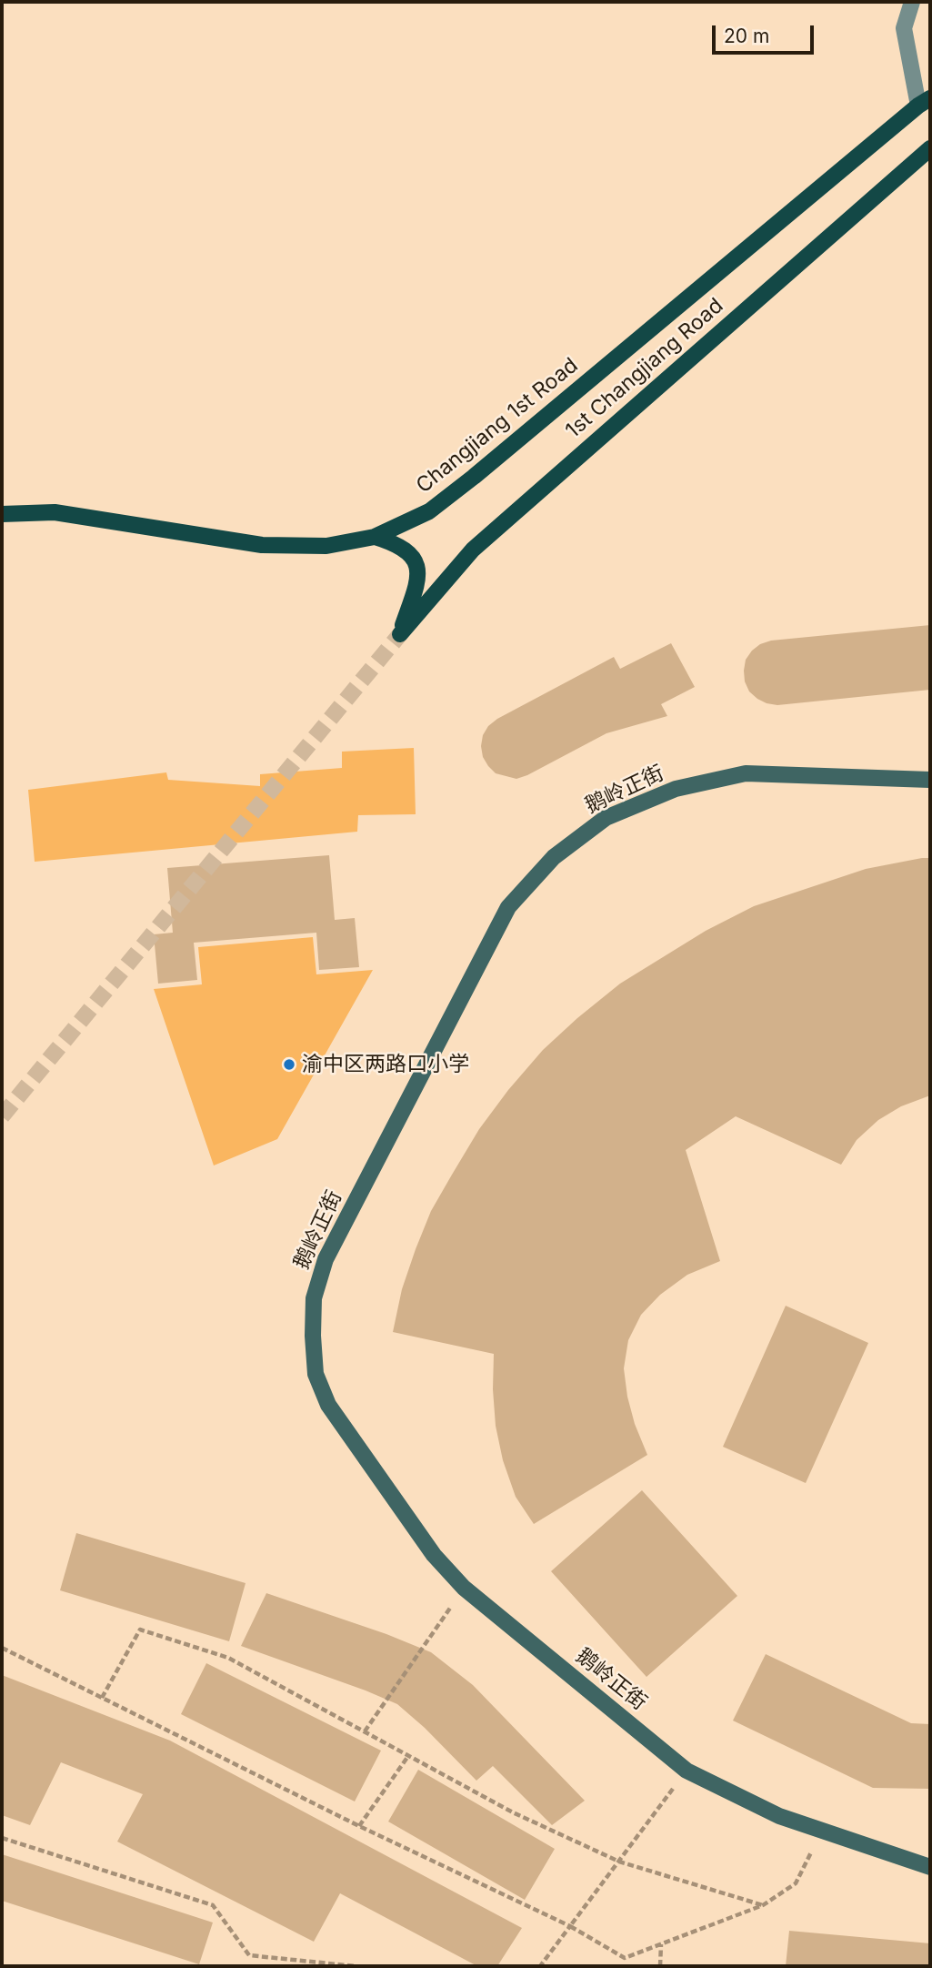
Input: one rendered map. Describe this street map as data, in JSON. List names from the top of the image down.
{
  "streets": {
    "main road": ["1st Changjiang Road", "Changjiang 1st Road"],
    "street": ["鹅岭正街"]
  },
  "crossings": [
    ["1st Changjiang Road", "Changjiang 1st Road"]
  ],
  "places": ["渝中区两路口小学"],
  "scale_bar": "20 m"
}
